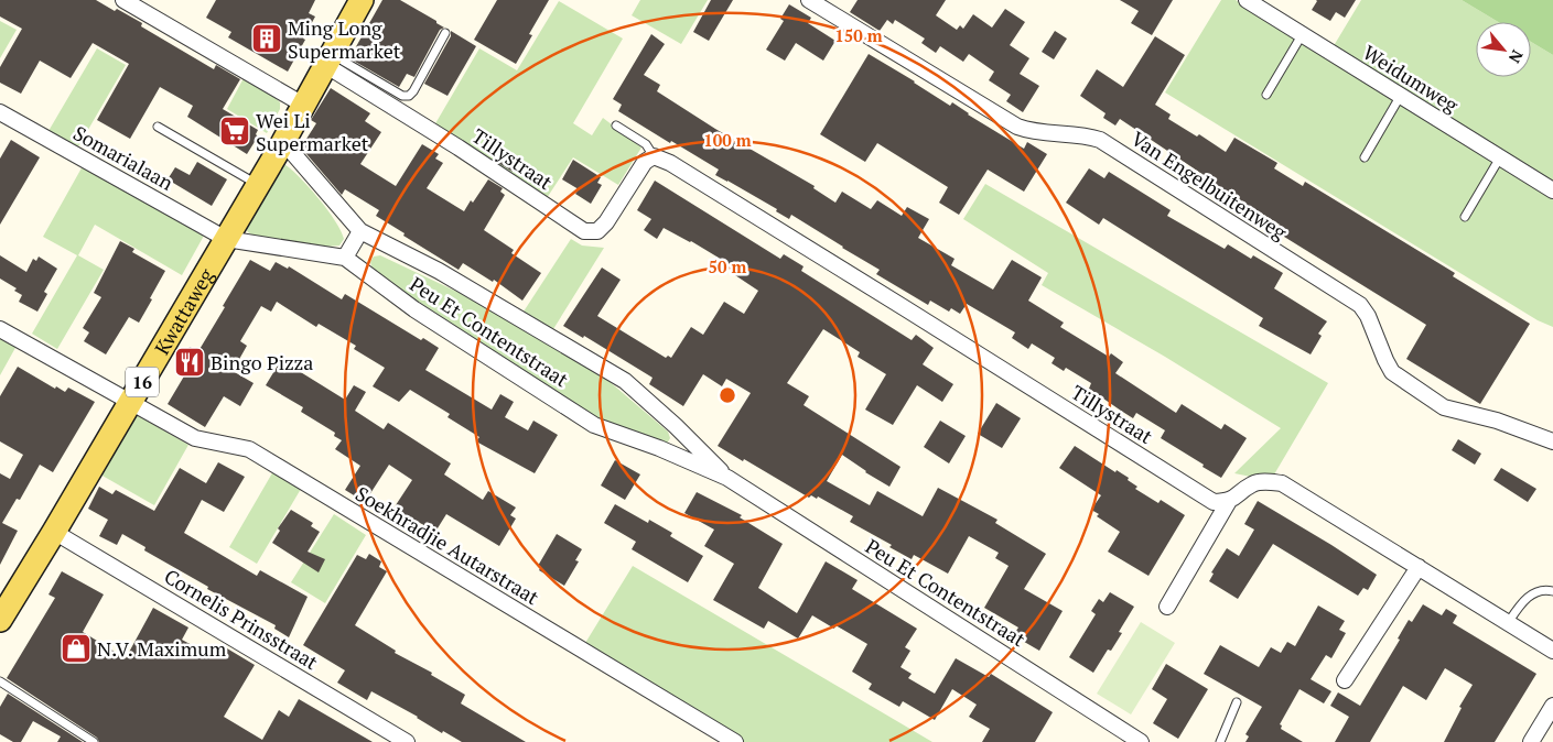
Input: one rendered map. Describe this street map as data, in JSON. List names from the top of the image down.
{
  "streets": {
    "main road": ["Kwattaweg", "16"],
    "street": [
      "Weidumweg",
      "Somarialaan",
      "Tillystraat",
      "Van Engelbuitenweg",
      "Peu Et Contentstraat",
      "Soekhradjie Autarstraat",
      "Cornelis Prinsstraat"
    ]
  },
  "crossings": [
    ["Somarialaan", "Kwattaweg"],
    ["Somarialaan", "Peu Et Contentstraat"],
    ["Tillystraat", "Kwattaweg"],
    ["Kwattaweg", "Peu Et Contentstraat"],
    ["Kwattaweg", "Soekhradjie Autarstraat"],
    ["Kwattaweg", "Cornelis Prinsstraat"]
  ],
  "places": {
    "building": ["Ming Long Supermarket"],
    "supermarket": ["Wei Li Supermarket"],
    "restaurant": ["Bingo Pizza"],
    "shop": ["N.V. Maximum"]
  },
  "north": "bottom right",
  "rings": ["150 m", "100 m", "50 m"]
}
